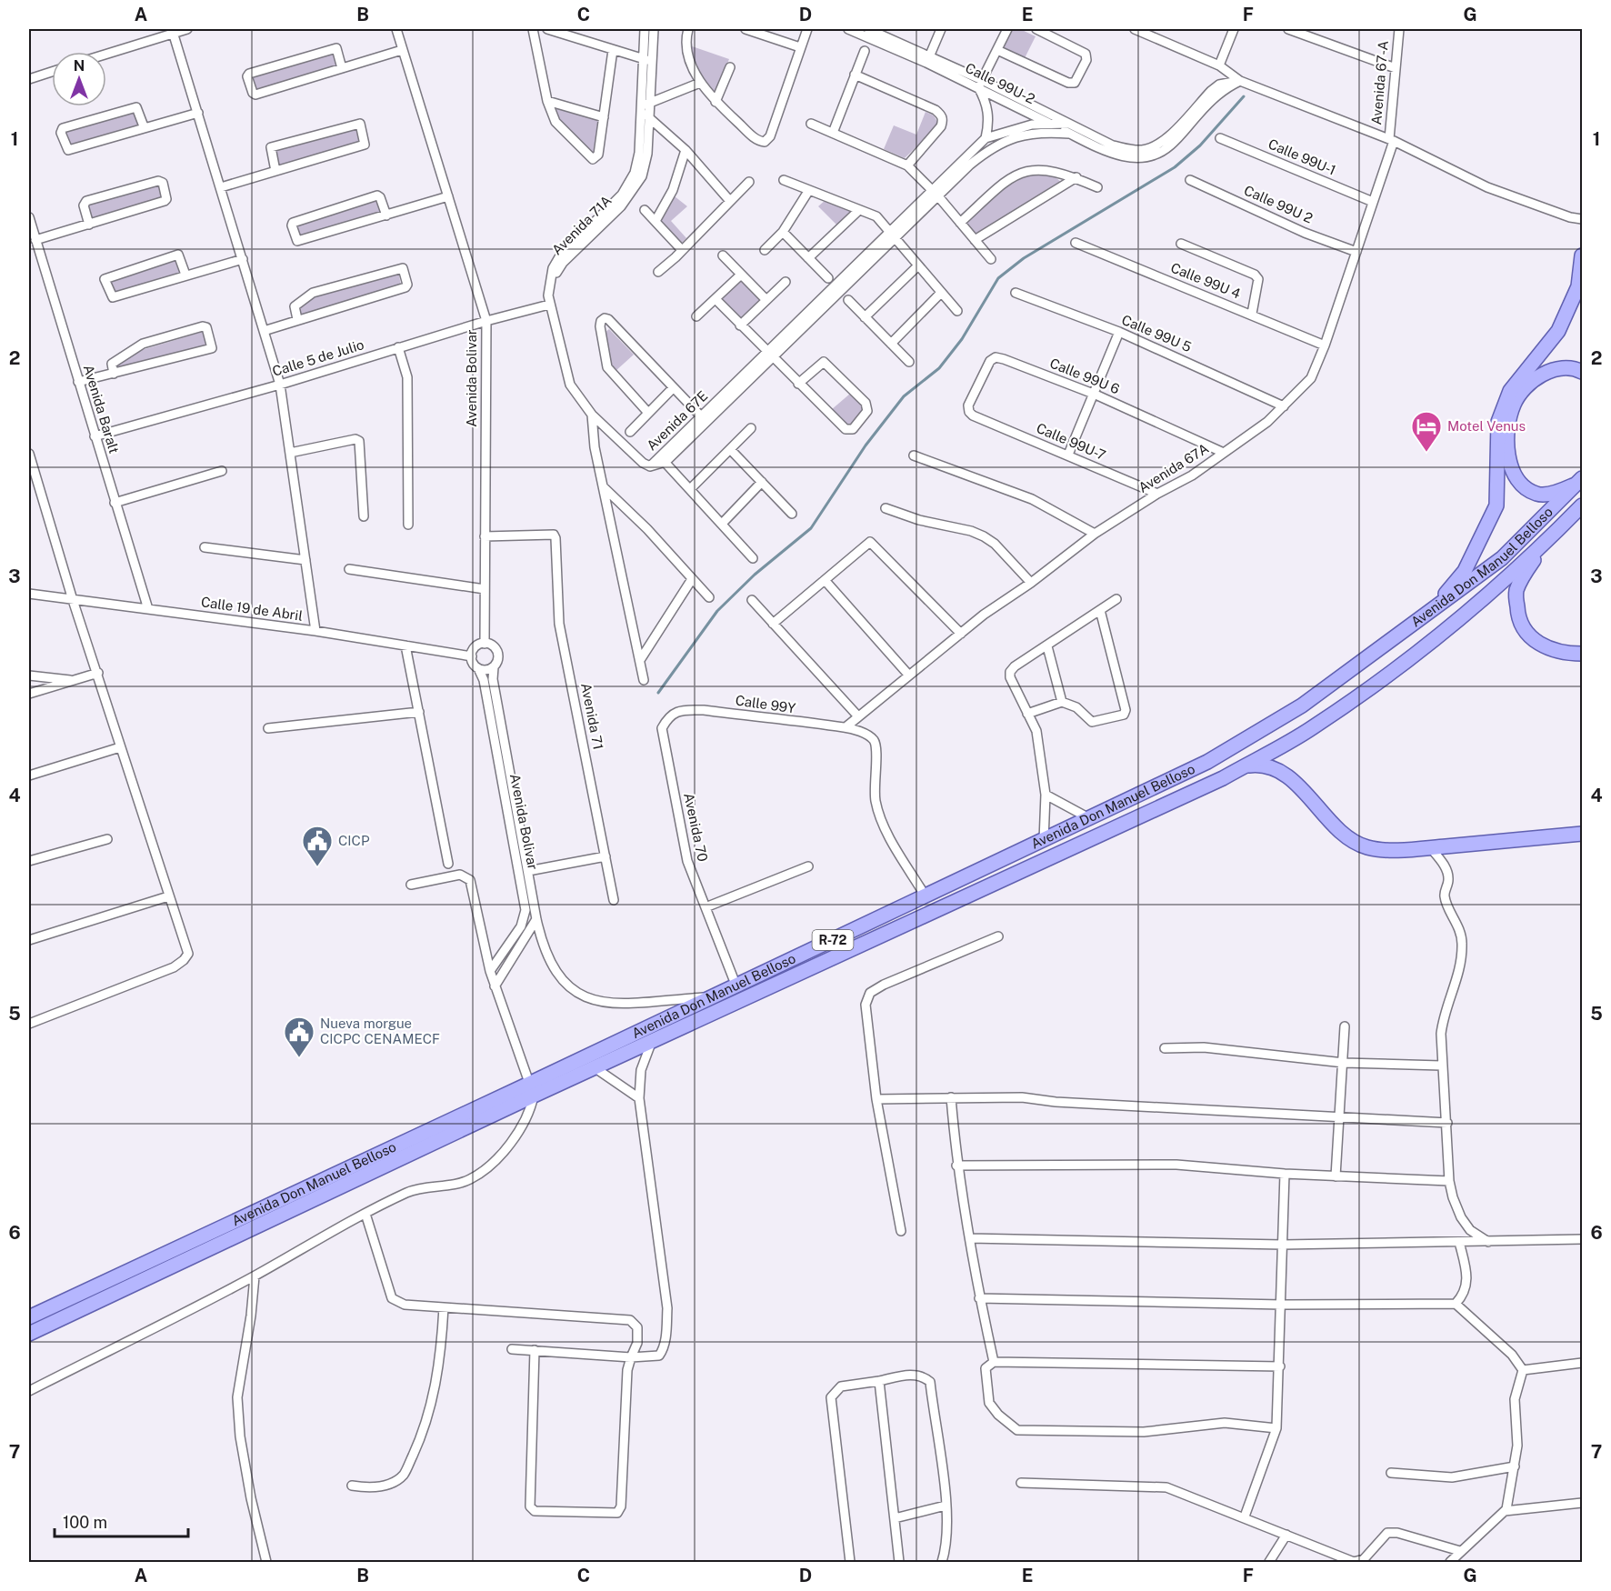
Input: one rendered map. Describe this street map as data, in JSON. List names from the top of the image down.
{
  "streets": {
    "main road": ["Avenida Don Manuel Belloso", "R-72"],
    "street": [
      "Avenida 67-A",
      "Calle 99U-2",
      "Calle 99U-1",
      "Calle 99U 2",
      "Avenida 71A",
      "Calle 99U 4",
      "Calle 99U 5",
      "Calle 5 de Julio",
      "Calle 99U 6",
      "Avenida Bolivar",
      "Avenida Baralt",
      "Avenida 67E",
      "Calle 99U-7",
      "Avenida 67A",
      "Calle 19 de Abril",
      "Calle 99Y",
      "Avenida 71",
      "Avenida 70"
    ]
  },
  "crossings": [
    ["Avenida 67-A", "Avenida 67A"],
    ["Calle 99U-2", "Avenida 67E"],
    ["Calle 99U-1", "Avenida 67A"],
    ["Calle 99U 2", "Avenida 67A"],
    ["Avenida 71A", "Calle 5 de Julio"],
    ["Calle 99U 4", "Avenida 67A"],
    ["Calle 99U 5", "Avenida 67A"],
    ["Calle 5 de Julio", "Avenida Bolivar"],
    ["Calle 5 de Julio", "Avenida Baralt"],
    ["Calle 99U 6", "Calle 99U-7"],
    ["Calle 99U 6", "Avenida 67A"],
    ["Avenida Bolivar", "Calle 19 de Abril"],
    ["Avenida Bolivar", "Avenida 71"],
    ["Avenida Baralt", "Calle 19 de Abril"],
    ["Calle 99U-7", "Avenida 67A"],
    ["Avenida 67A", "Calle 99Y"],
    ["Avenida Don Manuel Belloso", "Calle 99Y"],
    ["Avenida Don Manuel Belloso", "Avenida 70"],
    ["Calle 99Y", "Avenida 70"]
  ],
  "places": {
    "hotel": ["Motel Venus"],
    "public building": ["CICP", "Nueva morgue CICPC CENAMECF"]
  },
  "scale_bar": "100 m",
  "north": "top",
  "grid": {
    "columns": [
      "A",
      "B",
      "C",
      "D",
      "E",
      "F",
      "G"
    ],
    "rows": [
      "1",
      "2",
      "3",
      "4",
      "5",
      "6",
      "7"
    ]
  }
}
